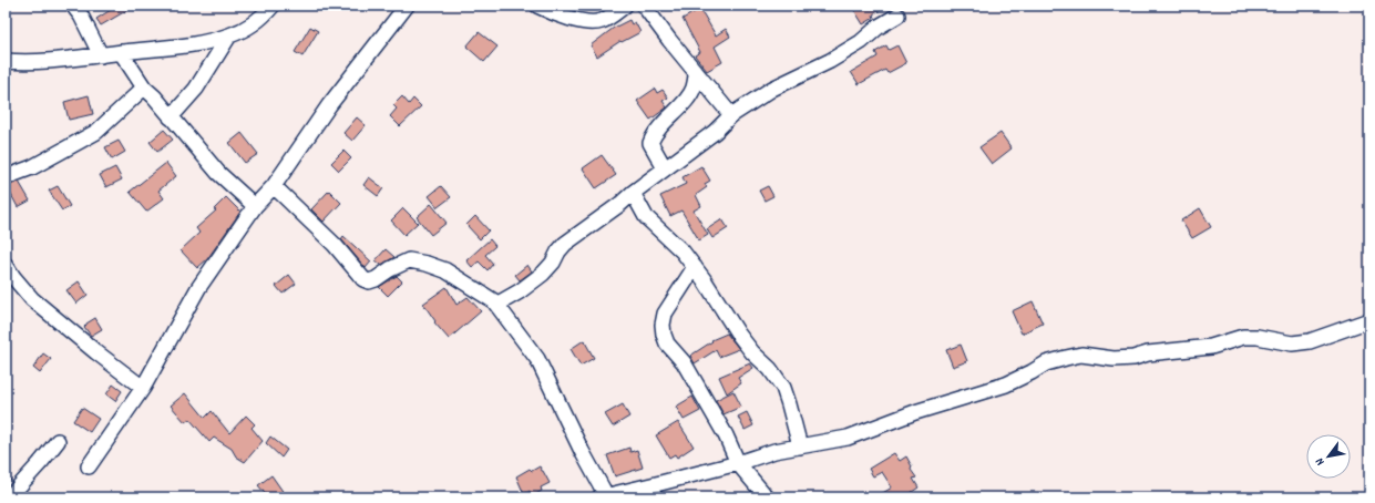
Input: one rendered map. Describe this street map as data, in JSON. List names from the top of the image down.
{
  "north": "bottom left"
}
